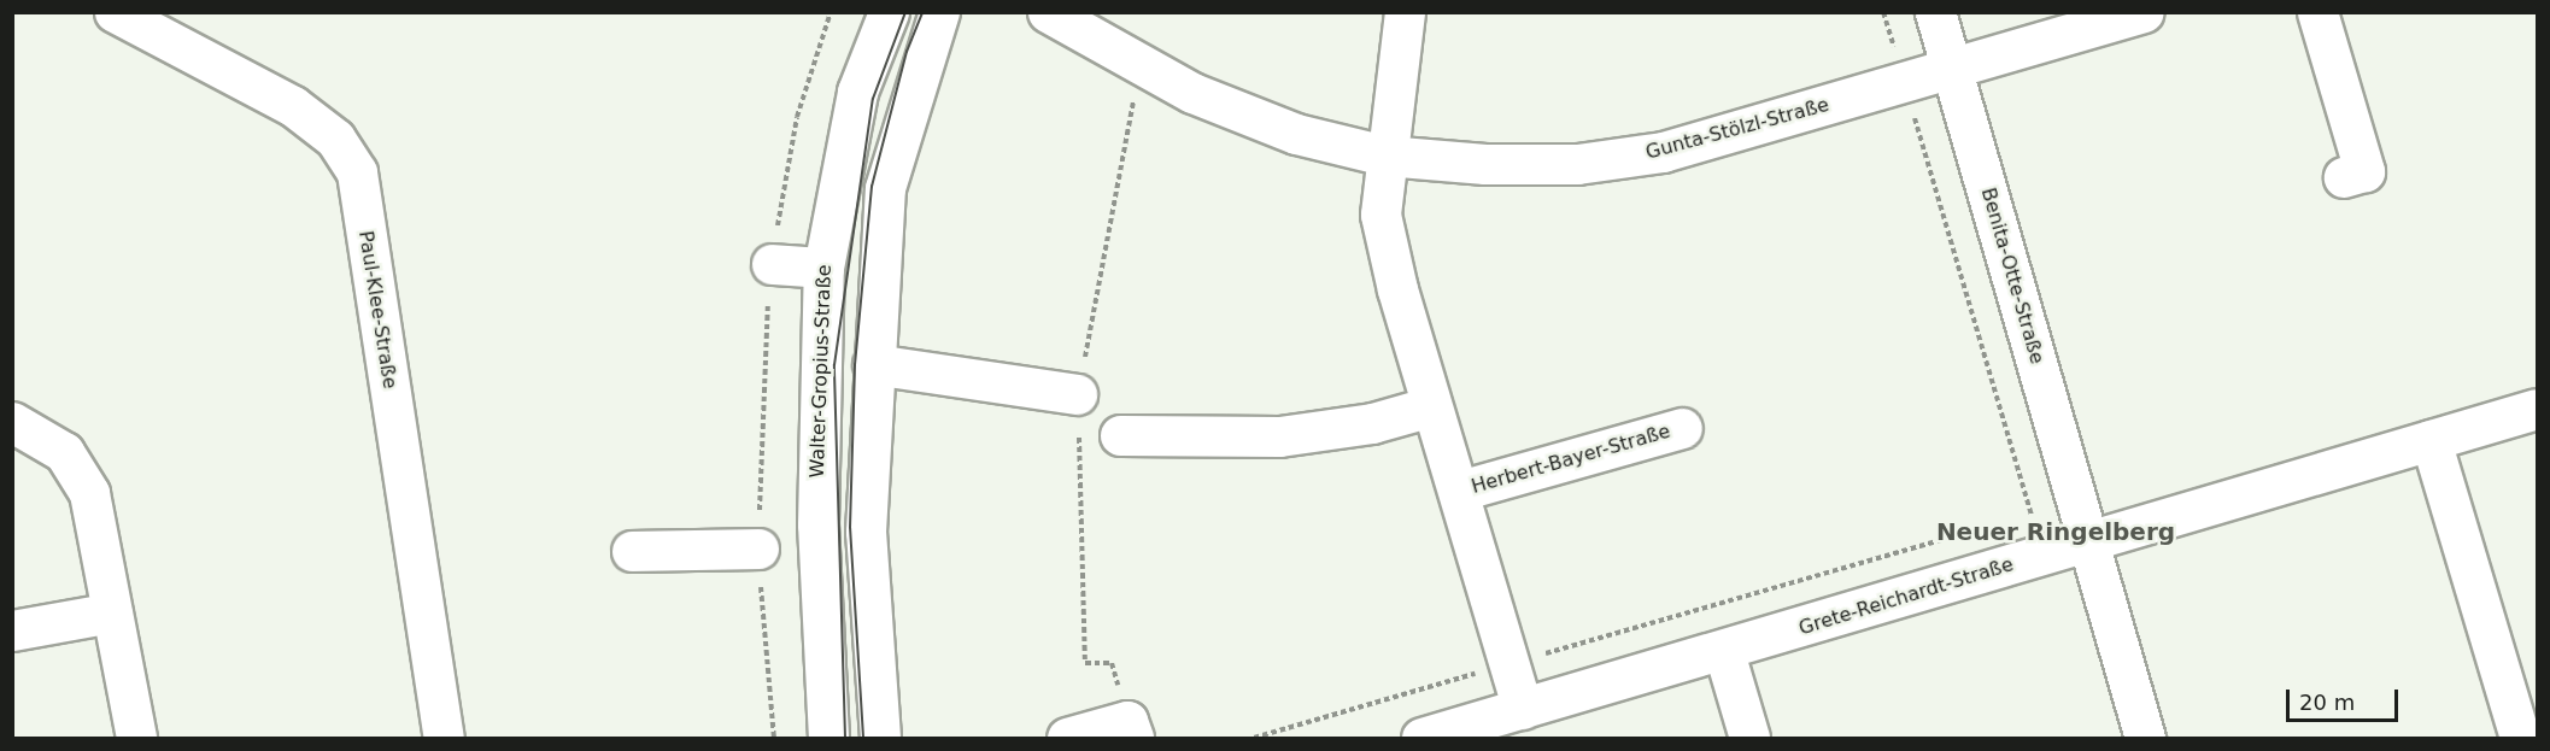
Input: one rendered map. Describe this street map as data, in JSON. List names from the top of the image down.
{
  "streets": {
    "street": [
      "Gunta-Stölzl-Straße",
      "Benita-Otte-Straße",
      "Paul-Klee-Straße",
      "Walter-Gropius-Straße",
      "Herbert-Bayer-Straße",
      "Grete-Reichardt-Straße"
    ]
  },
  "crossings": [
    ["Gunta-Stölzl-Straße", "Benita-Otte-Straße"],
    ["Gunta-Stölzl-Straße", "Herbert-Bayer-Straße"],
    ["Benita-Otte-Straße", "Grete-Reichardt-Straße"],
    ["Herbert-Bayer-Straße", "Grete-Reichardt-Straße"]
  ],
  "districts": ["Neuer Ringelberg"],
  "scale_bar": "20 m"
}
